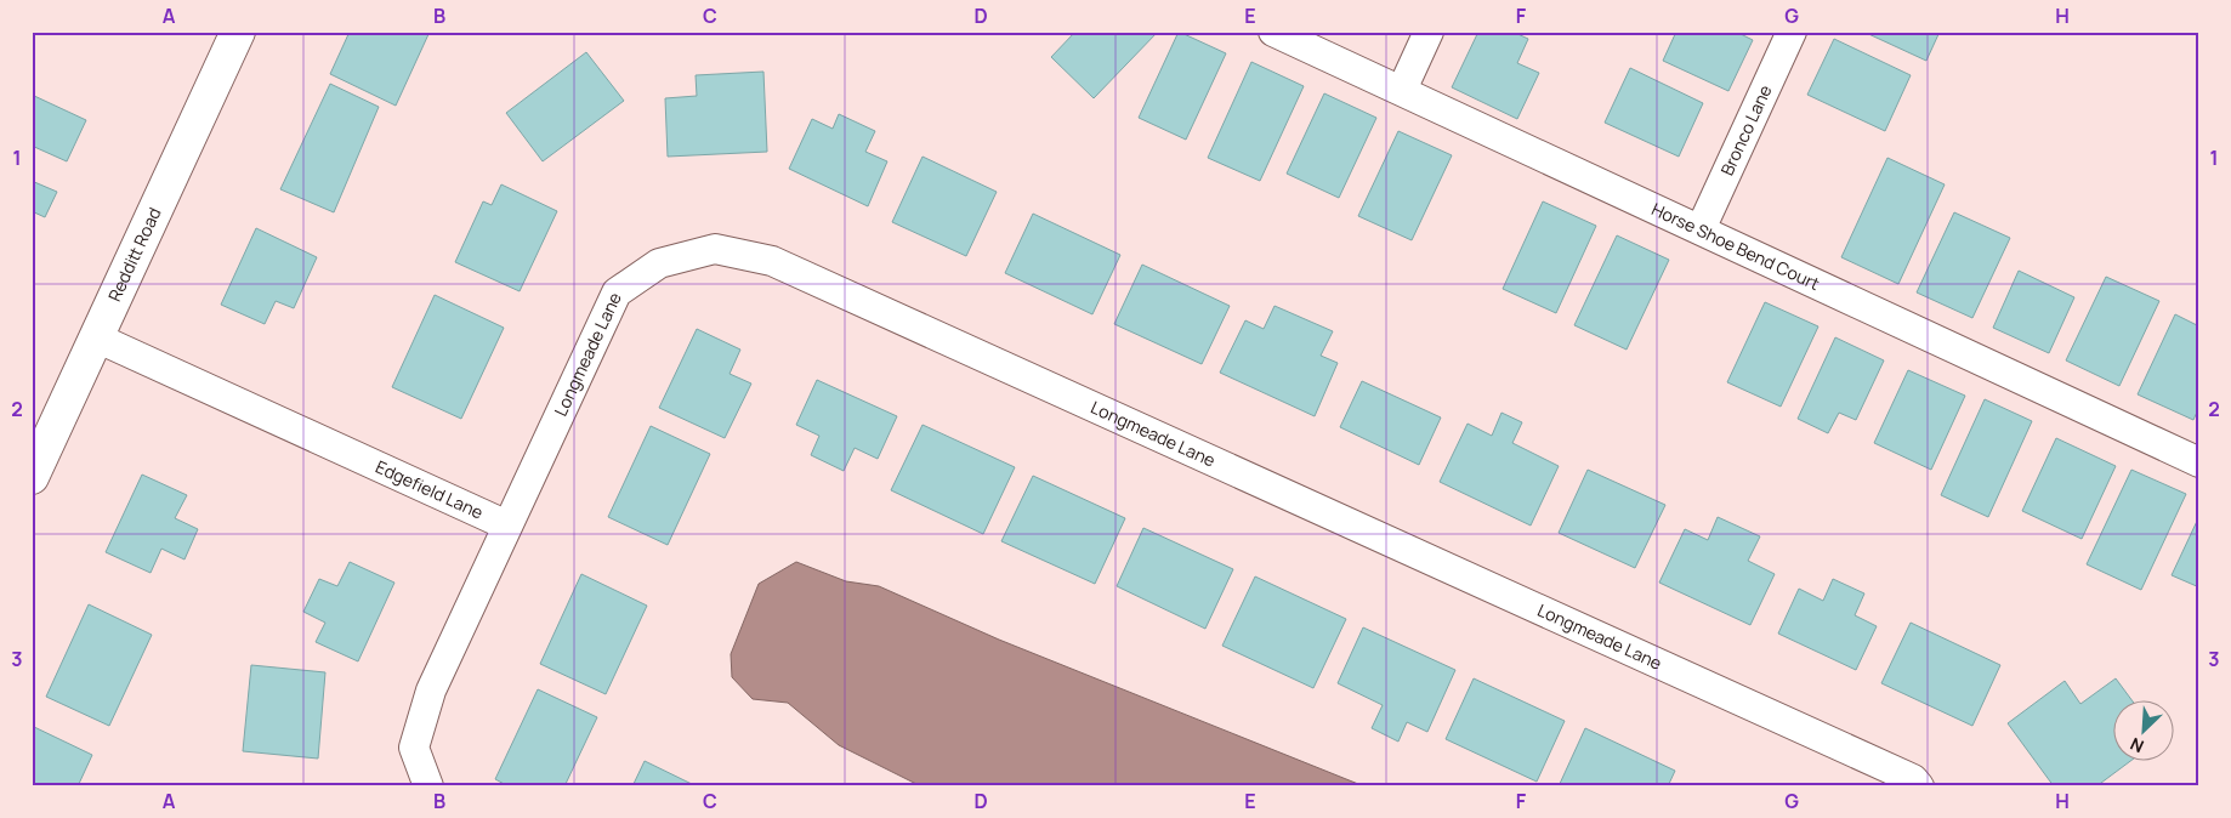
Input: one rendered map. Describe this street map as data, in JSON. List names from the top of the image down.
{
  "streets": {
    "street": [
      "Bronco Lane",
      "Horse Shoe Bend Court",
      "Redditt Road",
      "Longmeade Lane",
      "Edgefield Lane"
    ]
  },
  "crossings": [
    ["Bronco Lane", "Horse Shoe Bend Court"],
    ["Redditt Road", "Edgefield Lane"],
    ["Longmeade Lane", "Edgefield Lane"]
  ],
  "north": "bottom left",
  "grid": {
    "columns": [
      "A",
      "B",
      "C",
      "D",
      "E",
      "F",
      "G",
      "H"
    ],
    "rows": ["1", "2", "3"]
  }
}
